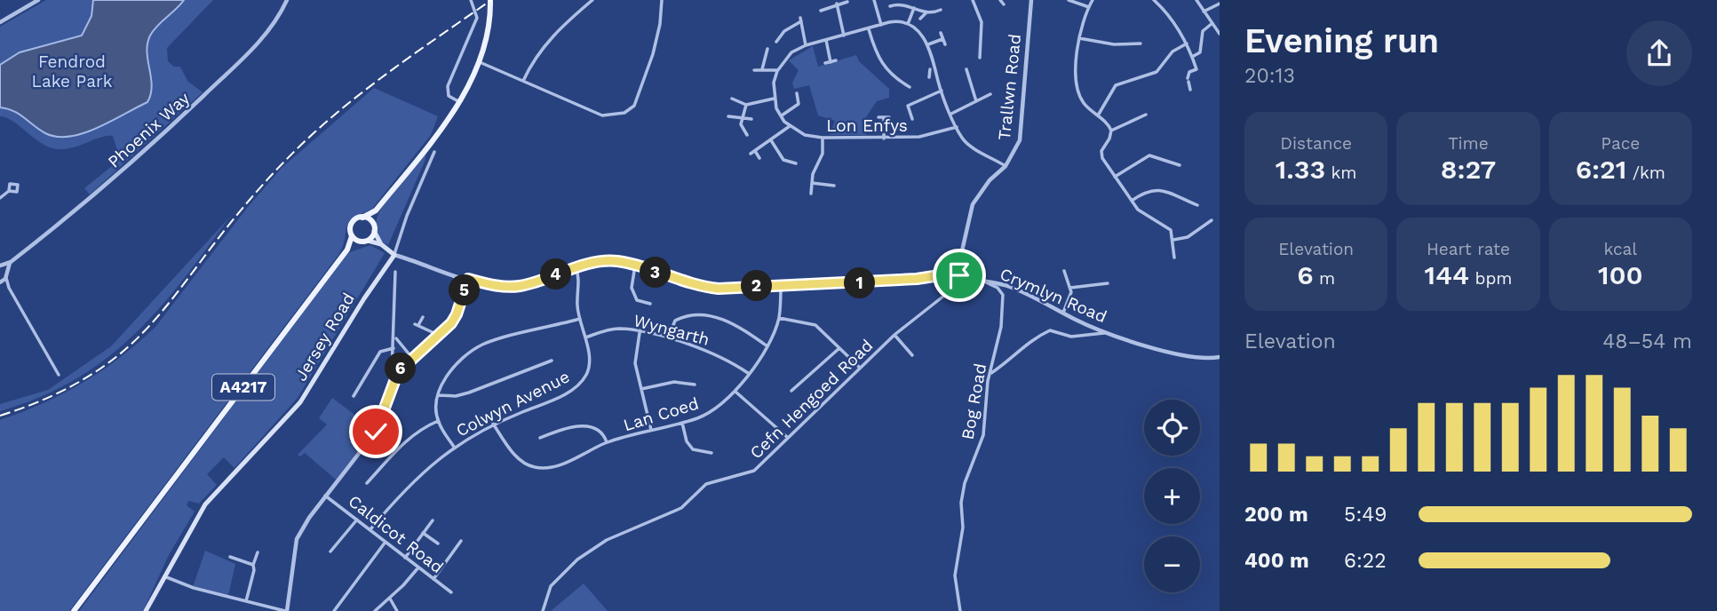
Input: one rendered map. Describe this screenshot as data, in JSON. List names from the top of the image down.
{
  "streets": {
    "main road": ["Jersey Road", "A4217"],
    "street": [
      "Trallwn Road",
      "Lon Enfys",
      "Phoenix Way",
      "Crymlyn Road",
      "Wyngarth",
      "Cefn Hengoed Road",
      "Bog Road",
      "Colwyn Avenue",
      "Lan Coed",
      "Caldicot Road"
    ]
  },
  "crossings": [
    ["Trallwn Road", "Crymlyn Road"],
    ["Crymlyn Road", "Bog Road"],
    ["Wyngarth", "Colwyn Avenue"],
    ["Wyngarth", "Lan Coed"],
    ["Colwyn Avenue", "Lan Coed"],
    ["Colwyn Avenue", "Caldicot Road"]
  ],
  "parks": ["Fendrod Lake Park"],
  "page": {
    "heading": ["Evening run", "20:13"],
    "stats": [
      ["Distance", "1.33 km"],
      ["Time", "8:27"],
      ["Pace", "6:21 /km"],
      ["Elevation", "6 m"],
      ["Heart rate", "144 bpm"],
      ["kcal", "100"]
    ],
    "pins": [
      "3",
      "4",
      "1",
      "2",
      "5",
      "6"
    ],
    "chart": ["Elevation", "48–54 m"],
    "map_buttons": ["+", "−"],
    "list": [
      {
        "name": "200 m",
        "note": "5:49"
      },
      {
        "name": "400 m",
        "note": "6:22"
      }
    ]
  }
}
